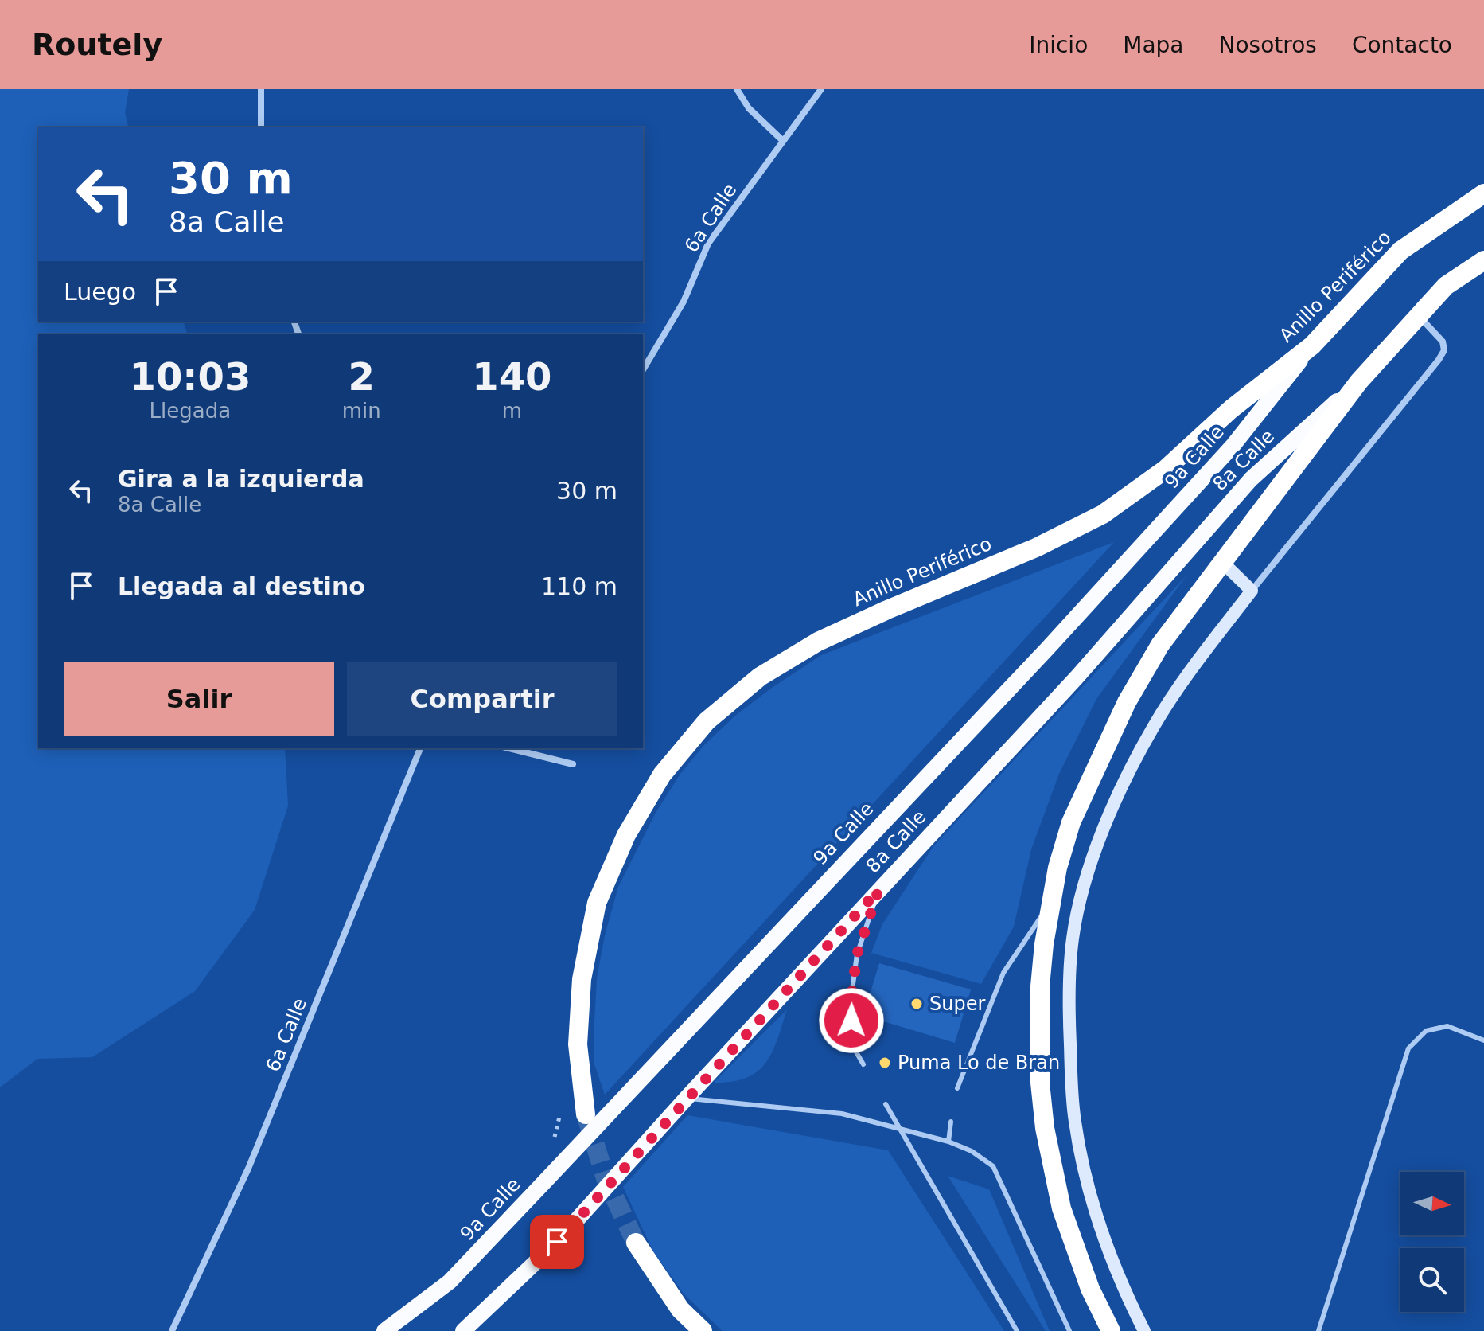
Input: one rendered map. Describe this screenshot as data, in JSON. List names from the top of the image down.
{
  "streets": {
    "highway": ["Anillo Periférico"],
    "main road": ["9a Calle", "8a Calle"],
    "street": ["6a Calle"]
  },
  "crossings": [
    ["Anillo Periférico", "9a Calle"]
  ],
  "places": ["Super", "Puma Lo de Bran"],
  "north": "right",
  "page": {
    "header": "Routely",
    "nav": [
      "Inicio",
      "Mapa",
      "Nosotros",
      "Contacto"
    ],
    "turn": ["30 m", "8a Calle"],
    "then": "Luego",
    "eta": [
      "10:03",
      "Llegada",
      "2",
      "min",
      "140",
      "m"
    ],
    "list": [
      {
        "name": "Gira a la izquierda",
        "note": "8a Calle",
        "value": "30 m"
      },
      {
        "name": "Llegada al destino",
        "value": "110 m"
      }
    ],
    "buttons": ["Salir", "Compartir"]
  }
}
